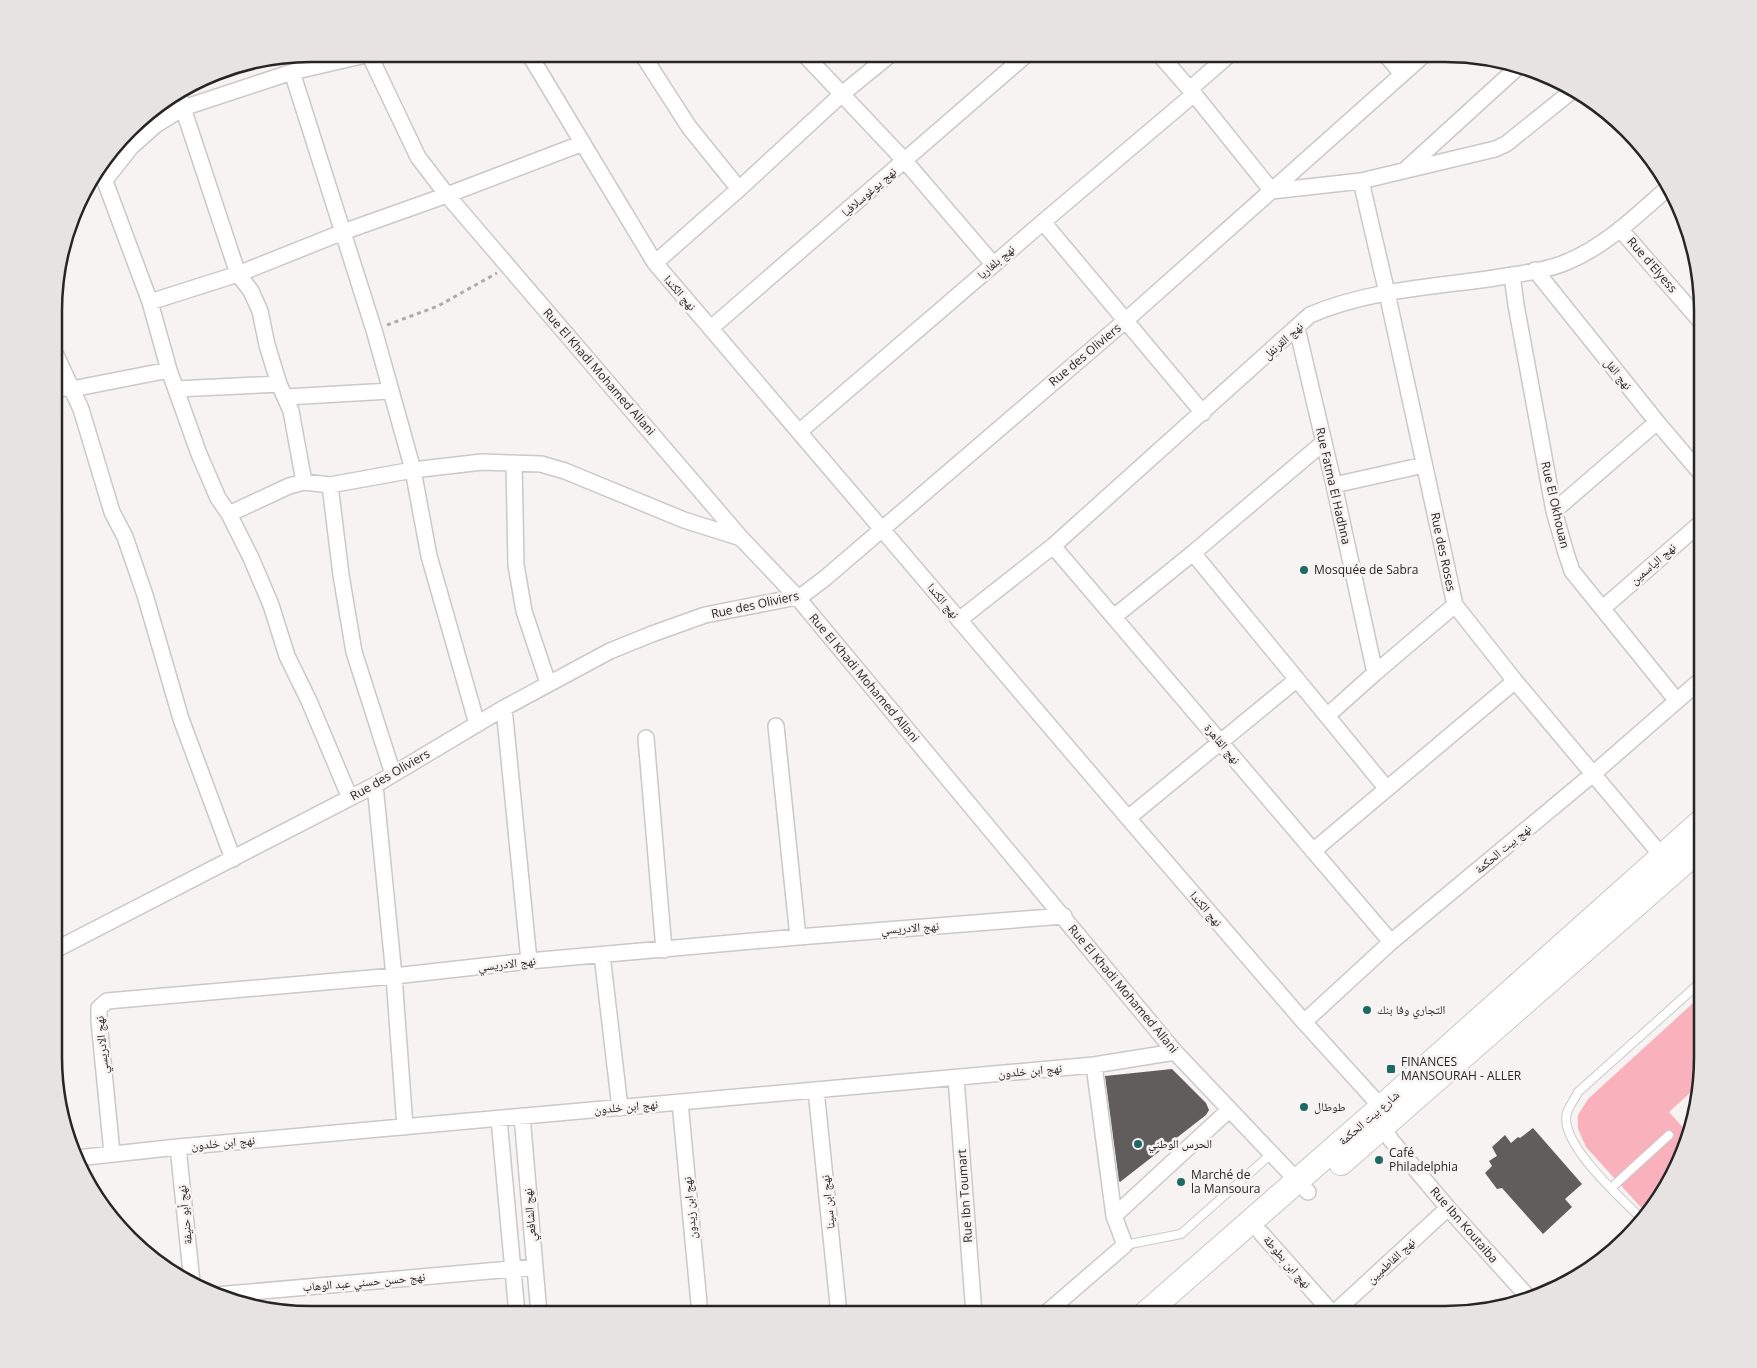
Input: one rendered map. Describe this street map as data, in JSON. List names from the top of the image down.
{
  "streets": {
    "main road": ["شارع بيت الحكمة"],
    "street": [
      "نهج يوغوسلافيا",
      "نهج بلغاريا",
      "Rue d'Elyess",
      "نهج الكندا",
      "نهج القرنفل",
      "Rue des Oliviers",
      "Rue El Khadi Mohamed Allani",
      "نهج الفل",
      "Rue Fatma El Hadhna",
      "Rue El Okhouan",
      "Rue des Roses",
      "نهج الياسمين",
      "نهج القاهرة",
      "نهج بيت الحكمة",
      "نهج الادريسي",
      "نهج ابن خلدون",
      "Rue Ibn Toumart",
      "نهج ابن سينا",
      "نهج ابن زيدون",
      "نهج أبو حنيفة",
      "نهج الشافعي",
      "Rue Ibn Koutaiba",
      "نهج الفاطميين",
      "نهج ابن بطوطة",
      "نهج حسن حسني عبد الوهاب"
    ]
  },
  "crossings": [
    ["نهج يوغوسلافيا", "نهج الكندا"],
    ["نهج بلغاريا", "نهج الكندا"],
    ["Rue d'Elyess", "نهج القرنفل"],
    ["نهج الكندا", "نهج القرنفل"],
    ["نهج الكندا", "Rue des Oliviers"],
    ["نهج الكندا", "نهج بيت الحكمة"],
    ["نهج الكندا", "شارع بيت الحكمة"],
    ["نهج الكندا", "Rue Ibn Koutaiba"],
    ["نهج القرنفل", "نهج الفل"],
    ["نهج القرنفل", "Rue Fatma El Hadhna"],
    ["نهج القرنفل", "Rue El Okhouan"],
    ["نهج القرنفل", "Rue des Roses"],
    ["نهج القرنفل", "نهج القاهرة"],
    ["Rue des Oliviers", "Rue El Khadi Mohamed Allani"],
    ["Rue El Khadi Mohamed Allani", "نهج الادريسي"],
    ["Rue El Khadi Mohamed Allani", "نهج ابن خلدون"],
    ["Rue El Khadi Mohamed Allani", "شارع بيت الحكمة"],
    ["Rue El Okhouan", "نهج الياسمين"],
    ["Rue El Okhouan", "نهج بيت الحكمة"],
    ["Rue des Roses", "نهج بيت الحكمة"],
    ["Rue des Roses", "شارع بيت الحكمة"],
    ["نهج القاهرة", "نهج بيت الحكمة"],
    ["نهج الادريسي", "نهج ابن خلدون"],
    ["نهج ابن خلدون", "Rue Ibn Toumart"],
    ["نهج ابن خلدون", "نهج ابن سينا"],
    ["نهج ابن خلدون", "نهج ابن زيدون"],
    ["نهج ابن خلدون", "نهج أبو حنيفة"],
    ["نهج ابن خلدون", "نهج الشافعي"],
    ["شارع بيت الحكمة", "Rue Ibn Koutaiba"],
    ["شارع بيت الحكمة", "نهج ابن بطوطة"],
    ["نهج الشافعي", "نهج حسن حسني عبد الوهاب"],
    ["Rue Ibn Koutaiba", "نهج الفاطميين"]
  ],
  "places": {
    "other": [
      "Mosquée de Sabra",
      "التجاري وفا بنك",
      "طوطال",
      "الحرس الوطني",
      "Café Philadelphia",
      "Marché de la Mansoura"
    ],
    "transit": ["FINANCES MANSOURAH - ALLER"]
  }
}
